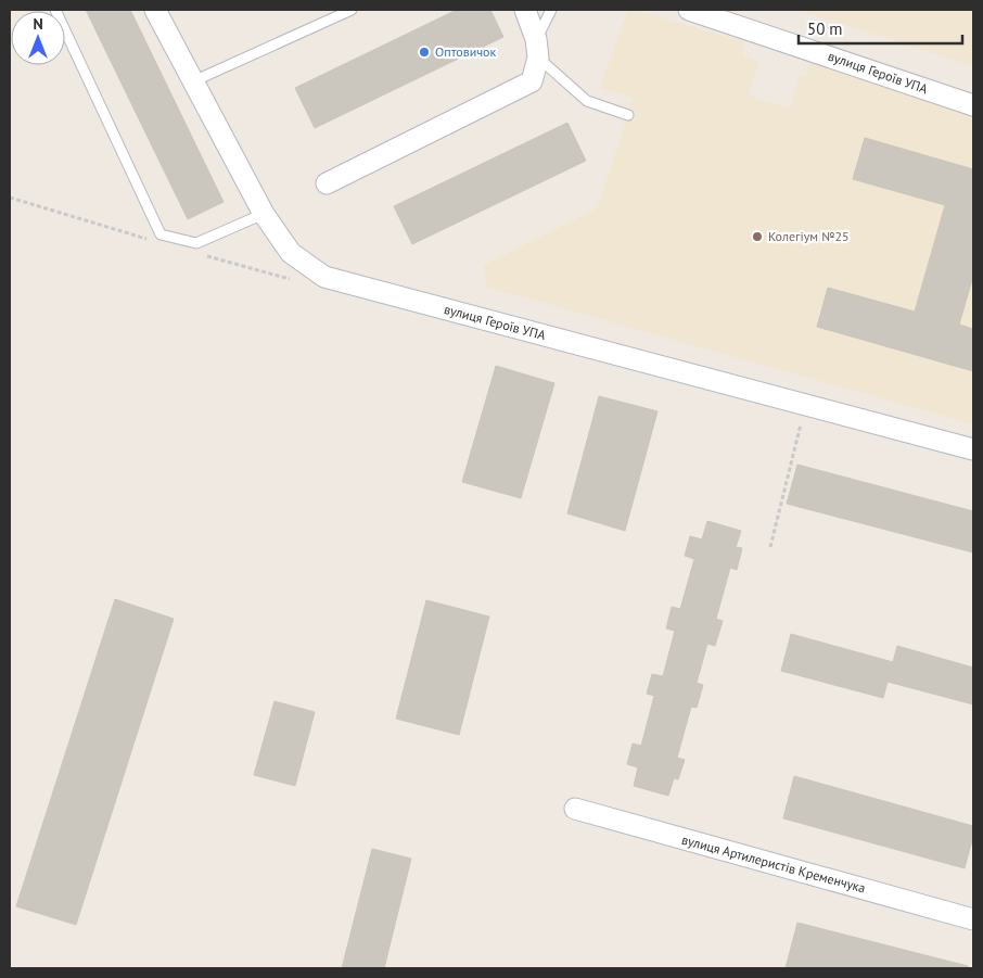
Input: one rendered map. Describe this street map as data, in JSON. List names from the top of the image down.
{
  "streets": {
    "street": ["вулиця Героїв УПА", "вулиця Артилеристів Кременчука"]
  },
  "places": ["Оптовичок", "Колегіум №25"],
  "scale_bar": "50 m",
  "north": "top"
}
